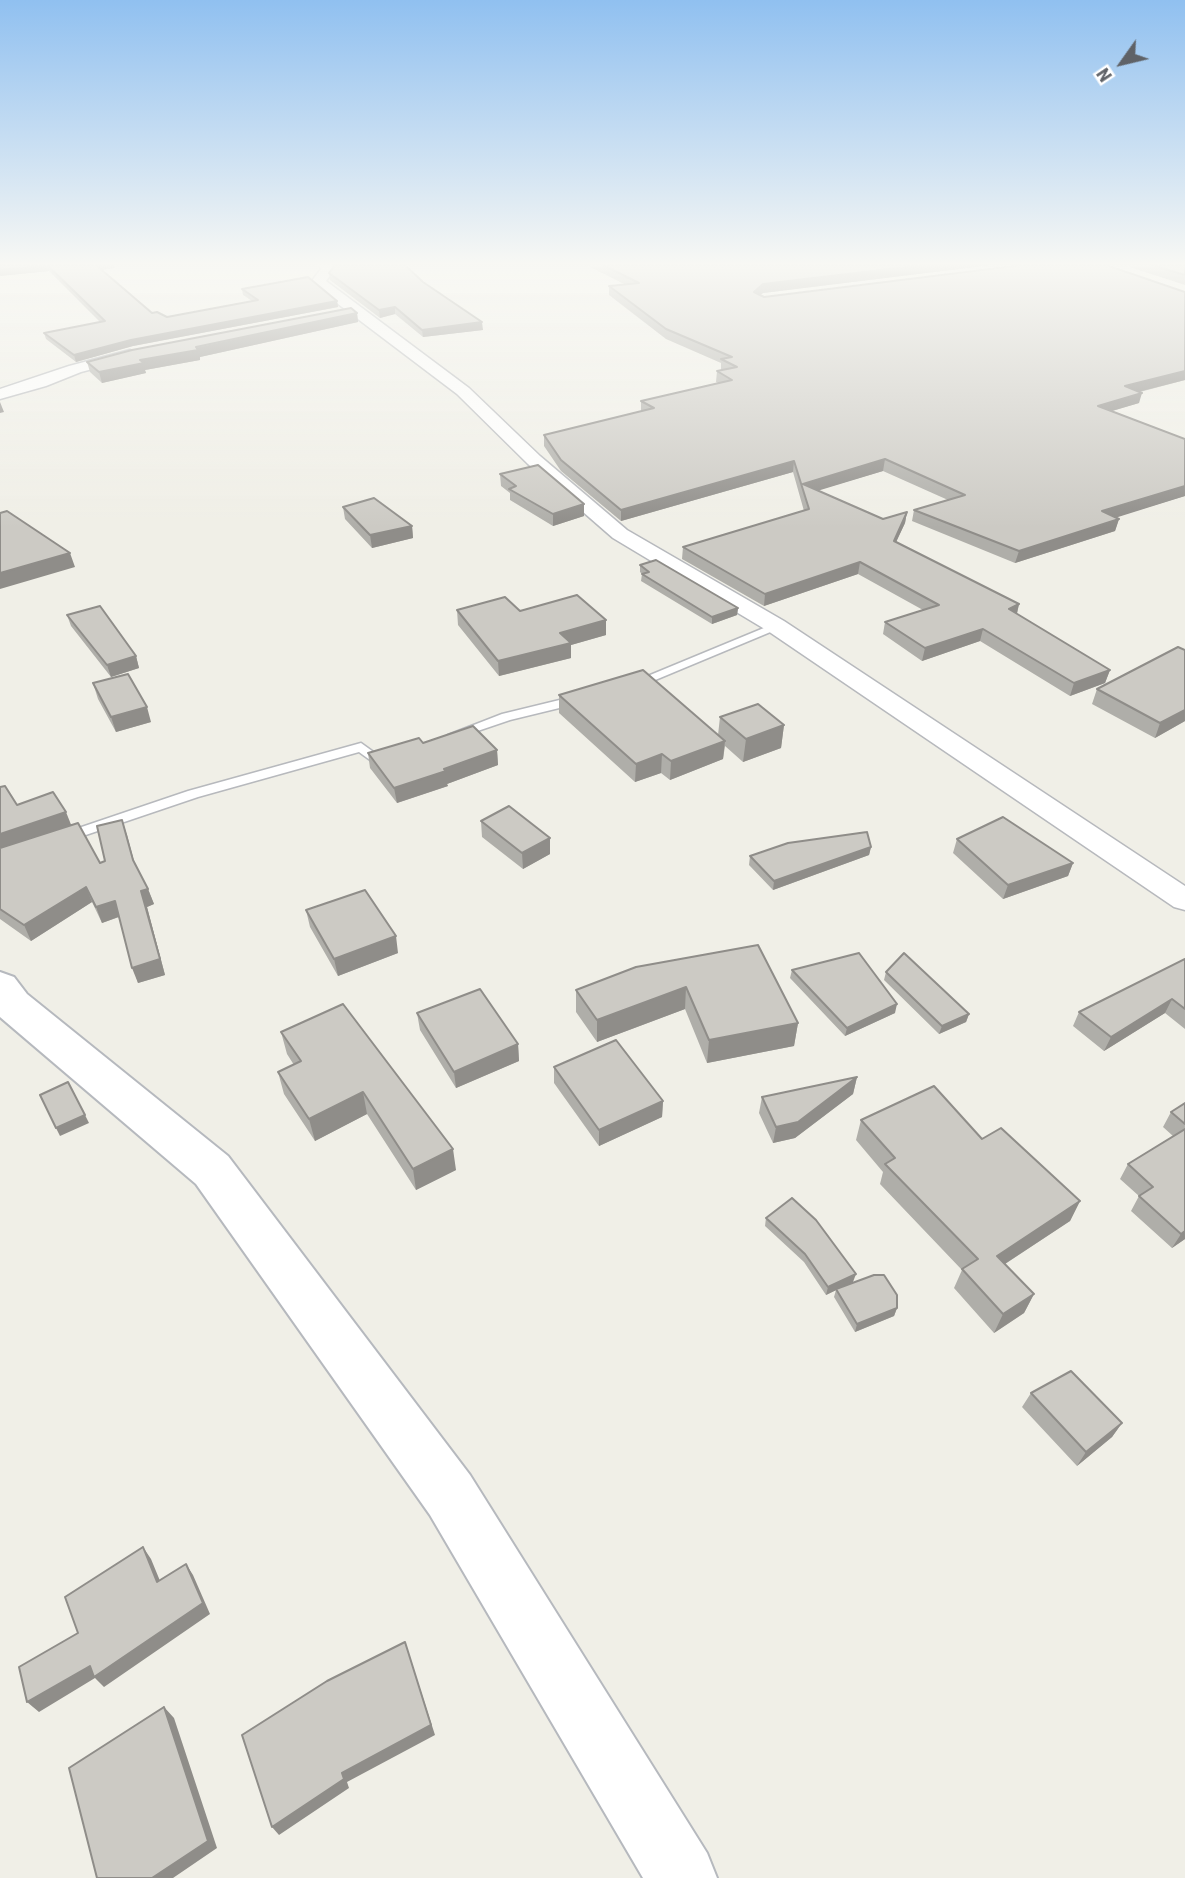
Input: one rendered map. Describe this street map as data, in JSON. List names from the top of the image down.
{
  "north": "bottom left"
}
